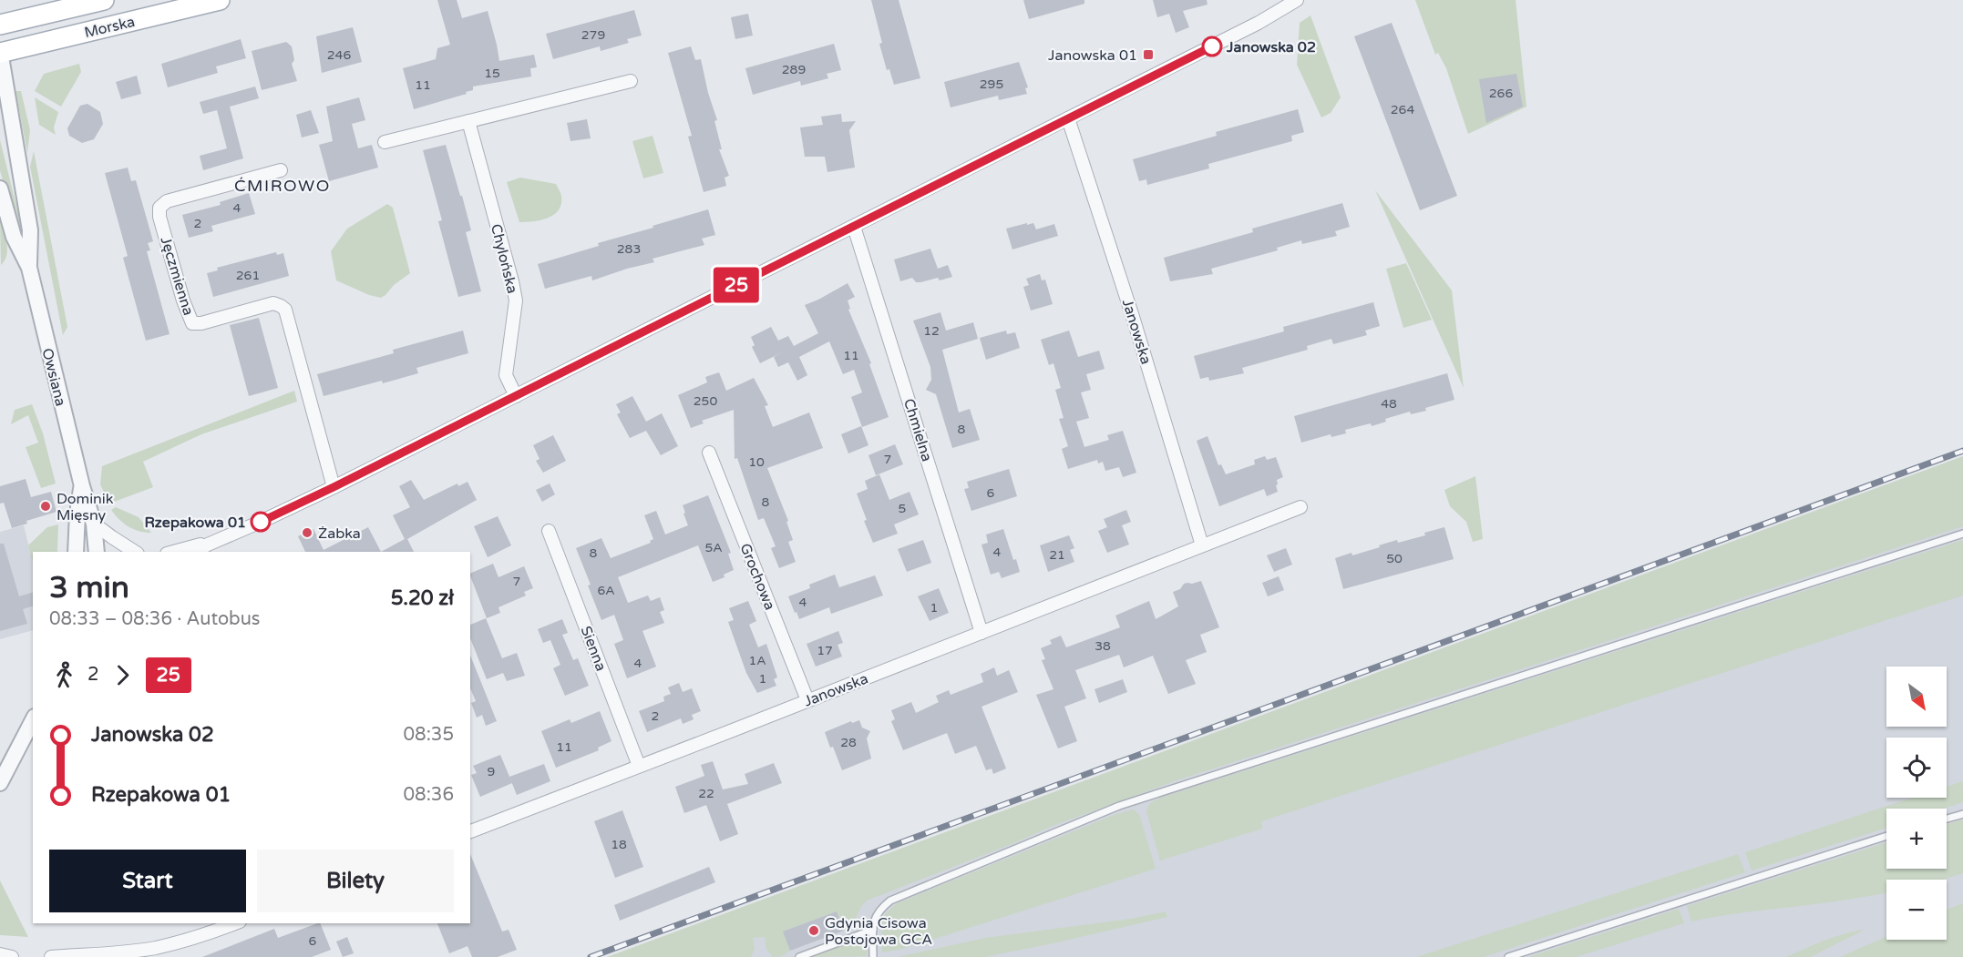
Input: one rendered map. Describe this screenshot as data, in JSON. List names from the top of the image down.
{
  "streets": {
    "main road": ["Morska"],
    "street": [
      "Chylońska",
      "Jęczmienna",
      "Janowska",
      "Owsiana",
      "Chmielna",
      "Grochowa",
      "Sienna"
    ]
  },
  "crossings": [
    ["Morska", "Owsiana"],
    ["Janowska", "Chmielna"],
    ["Janowska", "Grochowa"],
    ["Janowska", "Sienna"]
  ],
  "districts": ["ĆMIROWO"],
  "places": {
    "other": [
      "Janowska 02",
      "Dominik Mięsny",
      "Rzepakowa 01",
      "Żabka",
      "Gdynia Cisowa Postojowa GCA"
    ],
    "transit": ["Janowska 01"]
  },
  "lines": ["bus line 25"],
  "house_numbers": [
    "279",
    "246",
    "289",
    "15",
    "295",
    "11",
    "266",
    "264",
    "4",
    "2",
    "283",
    "261",
    "12",
    "11",
    "250",
    "48",
    "8",
    "7",
    "10",
    "6",
    "8",
    "5",
    "5A",
    "4",
    "8",
    "21",
    "50",
    "7",
    "6A",
    "4",
    "1",
    "38",
    "17",
    "1A",
    "4",
    "1",
    "2",
    "28",
    "11",
    "9",
    "22",
    "18",
    "6"
  ],
  "north": "bottom right",
  "page": {
    "on_map": "25",
    "heading": ["3 min", "08:33 – 08:36 · Autobus", "5.20 zł"],
    "legs": ["2", "25"],
    "map_buttons": ["+", "−"],
    "list": [
      {
        "name": "Janowska 02",
        "value": "08:35"
      },
      {
        "name": "Rzepakowa 01",
        "value": "08:36"
      }
    ],
    "buttons": ["Start", "Bilety"]
  }
}
